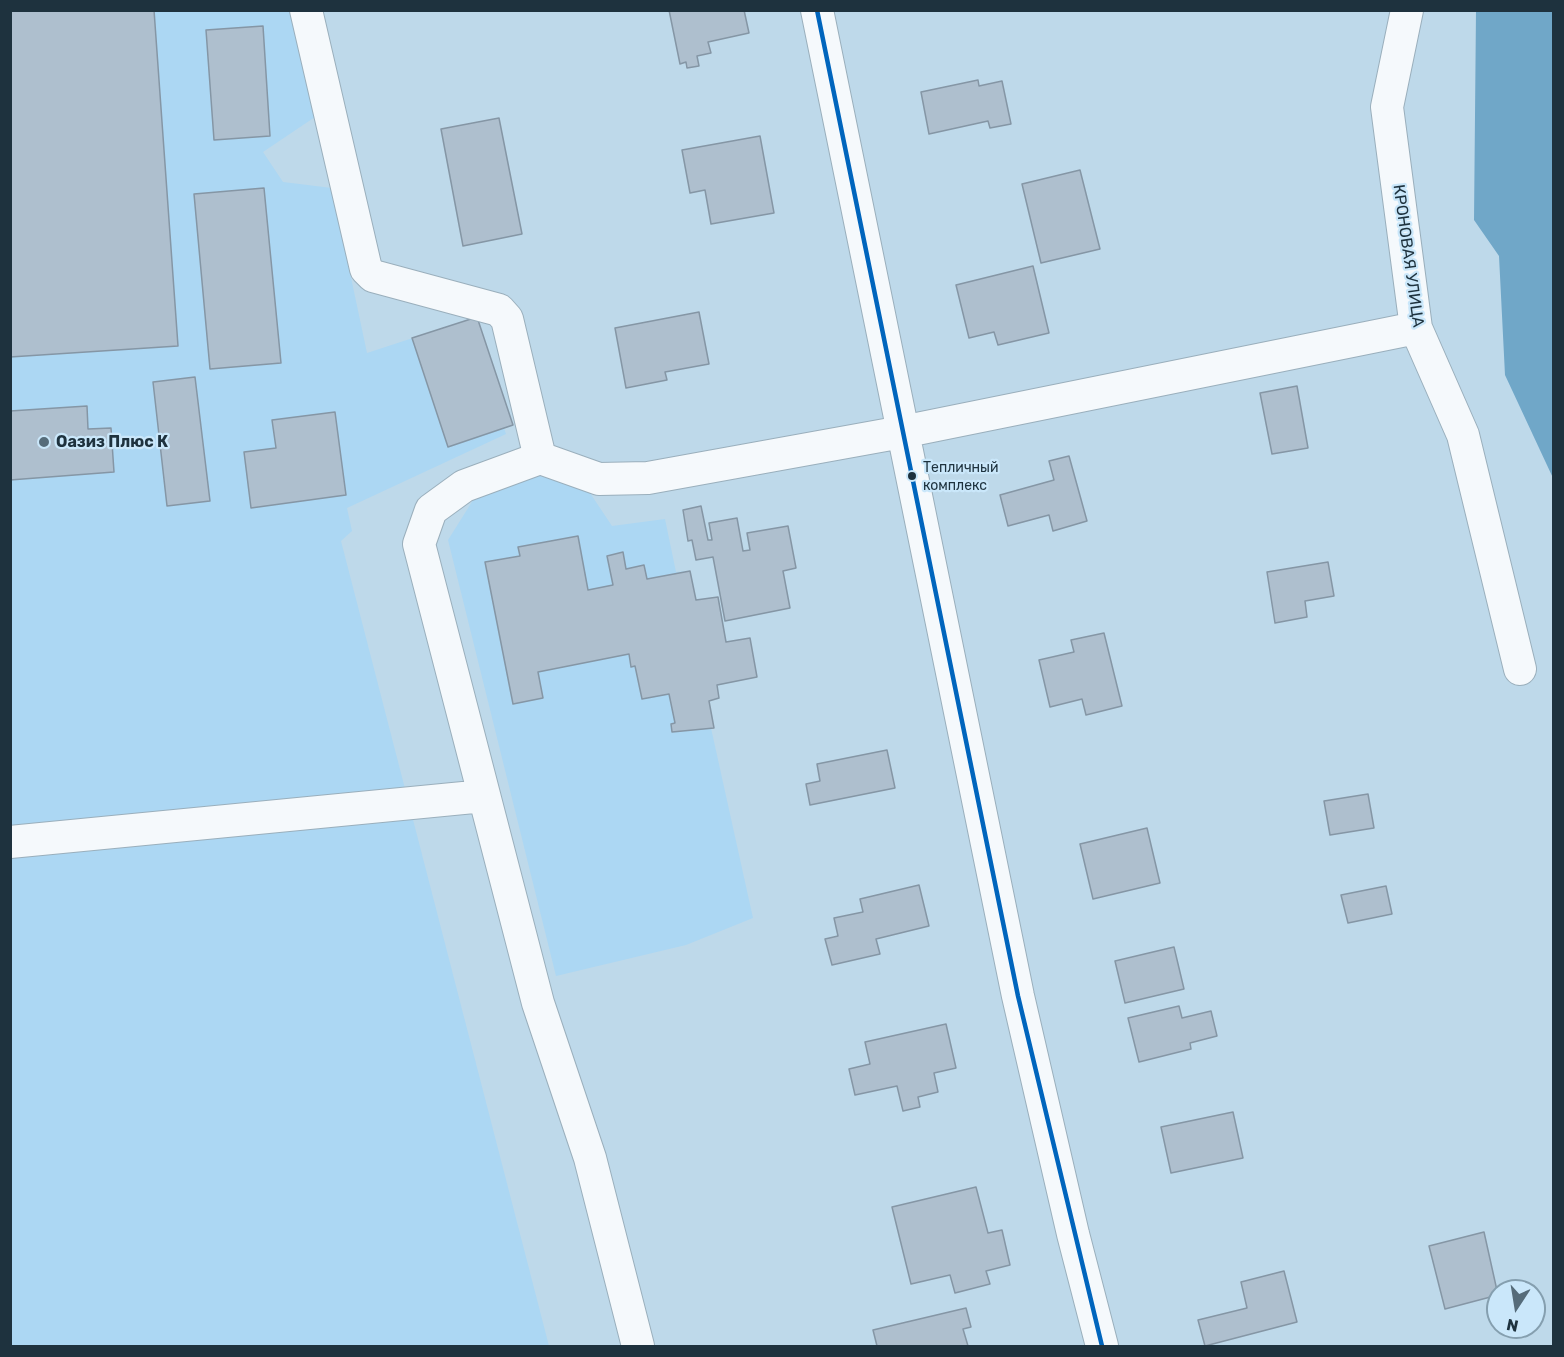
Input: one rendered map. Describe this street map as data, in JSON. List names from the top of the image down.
{
  "streets": {
    "street": ["КРОНОВАЯ УЛИЦА"]
  },
  "places": ["Оазиз Плюс К", "Тепличный комплекс"],
  "north": "bottom"
}
